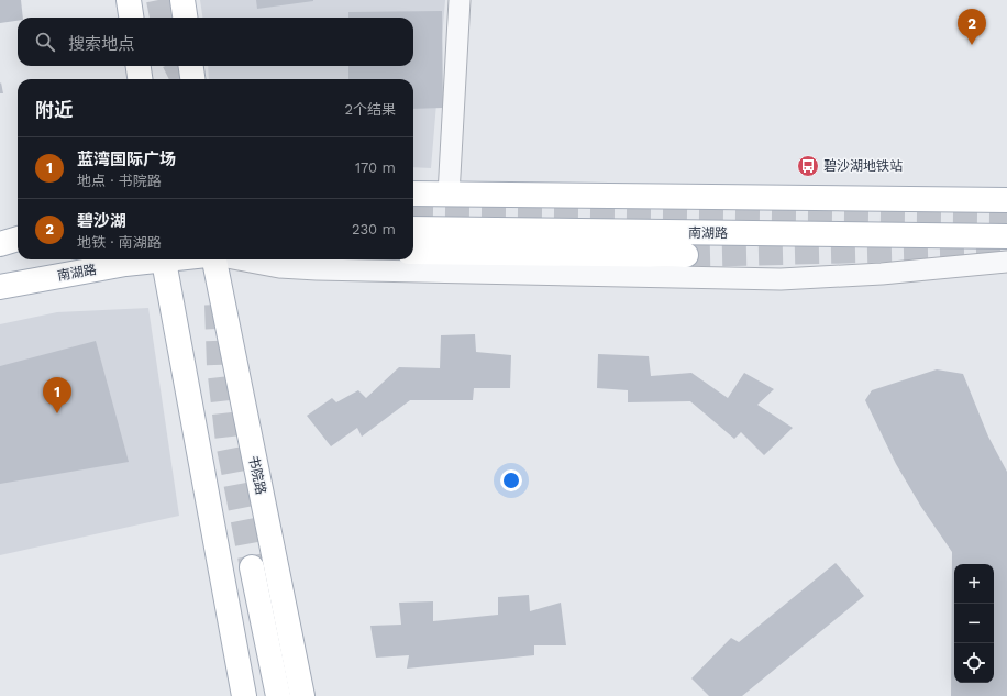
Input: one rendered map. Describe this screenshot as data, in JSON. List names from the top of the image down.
{
  "streets": {
    "main road": ["南湖路", "书院路"]
  },
  "places": {
    "bus stop": ["碧沙湖地铁站"]
  },
  "page": {
    "pins": ["2", "1"],
    "search": "搜索地点",
    "heading": ["附近", "2个结果"],
    "list": [
      {
        "mark": "1",
        "name": "蓝湾国际广场",
        "note": "地点 · 书院路",
        "value": "170 m"
      },
      {
        "mark": "2",
        "name": "碧沙湖",
        "note": "地铁 · 南湖路",
        "value": "230 m"
      }
    ],
    "map_buttons": ["+", "−"]
  }
}
